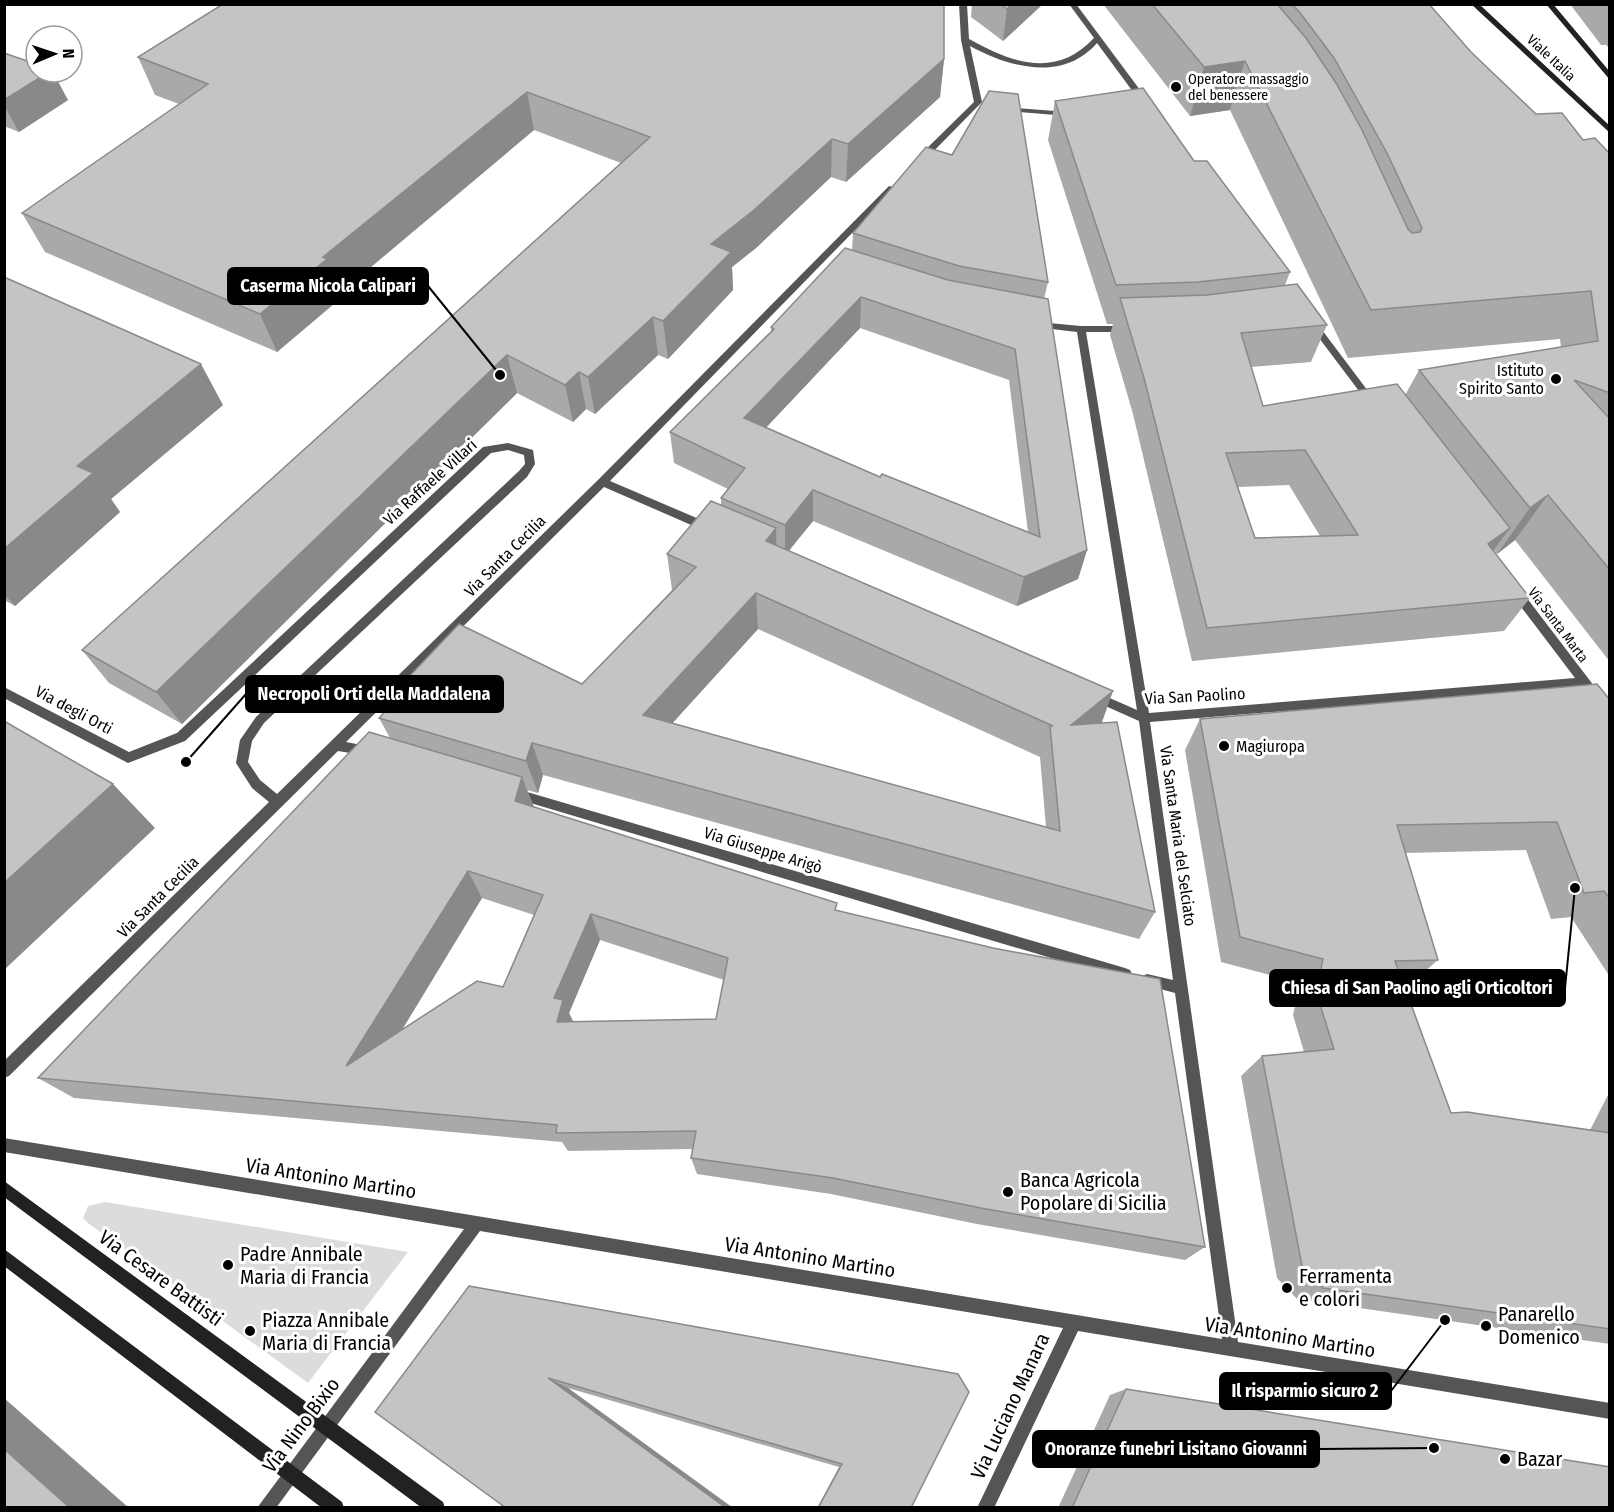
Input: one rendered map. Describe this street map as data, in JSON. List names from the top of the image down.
{
  "streets": {
    "main road": ["Viale Italia", "Via Cesare Battisti"],
    "street": [
      "Via Raffaele Villari",
      "Via Santa Cecilia",
      "Via Santa Marta",
      "Via San Paolino",
      "Via degli Orti",
      "Via Santa Maria del Selciato",
      "Via Giuseppe Arigò",
      "Via Antonino Martino",
      "Via Luciano Manara",
      "Via Nino Bixio"
    ]
  },
  "crossings": [
    ["Via Raffaele Villari", "Via Santa Cecilia"],
    ["Via Raffaele Villari", "Via degli Orti"],
    ["Via Santa Marta", "Via San Paolino"],
    ["Via San Paolino", "Via Santa Maria del Selciato"],
    ["Via Santa Maria del Selciato", "Via Giuseppe Arigò"],
    ["Via Santa Maria del Selciato", "Via Antonino Martino"],
    ["Via Antonino Martino", "Via Luciano Manara"],
    ["Via Antonino Martino", "Via Nino Bixio"],
    ["Via Cesare Battisti", "Via Nino Bixio"]
  ],
  "places": [
    "Operatore massaggio del benessere",
    "Caserma Nicola Calipari",
    "Istituto Spirito Santo",
    "Magiuropa",
    "Necropoli Orti della Maddalena",
    "Chiesa di San Paolino agli Orticoltori",
    "Banca Agricola Popolare di Sicilia",
    "Padre Annibale Maria di Francia",
    "Ferramenta e colori",
    "Il risparmio sicuro 2",
    "Panarello Domenico",
    "Piazza Annibale Maria di Francia",
    "Onoranze funebri Lisitano Giovanni",
    "Bazar"
  ],
  "north": "right"
}
